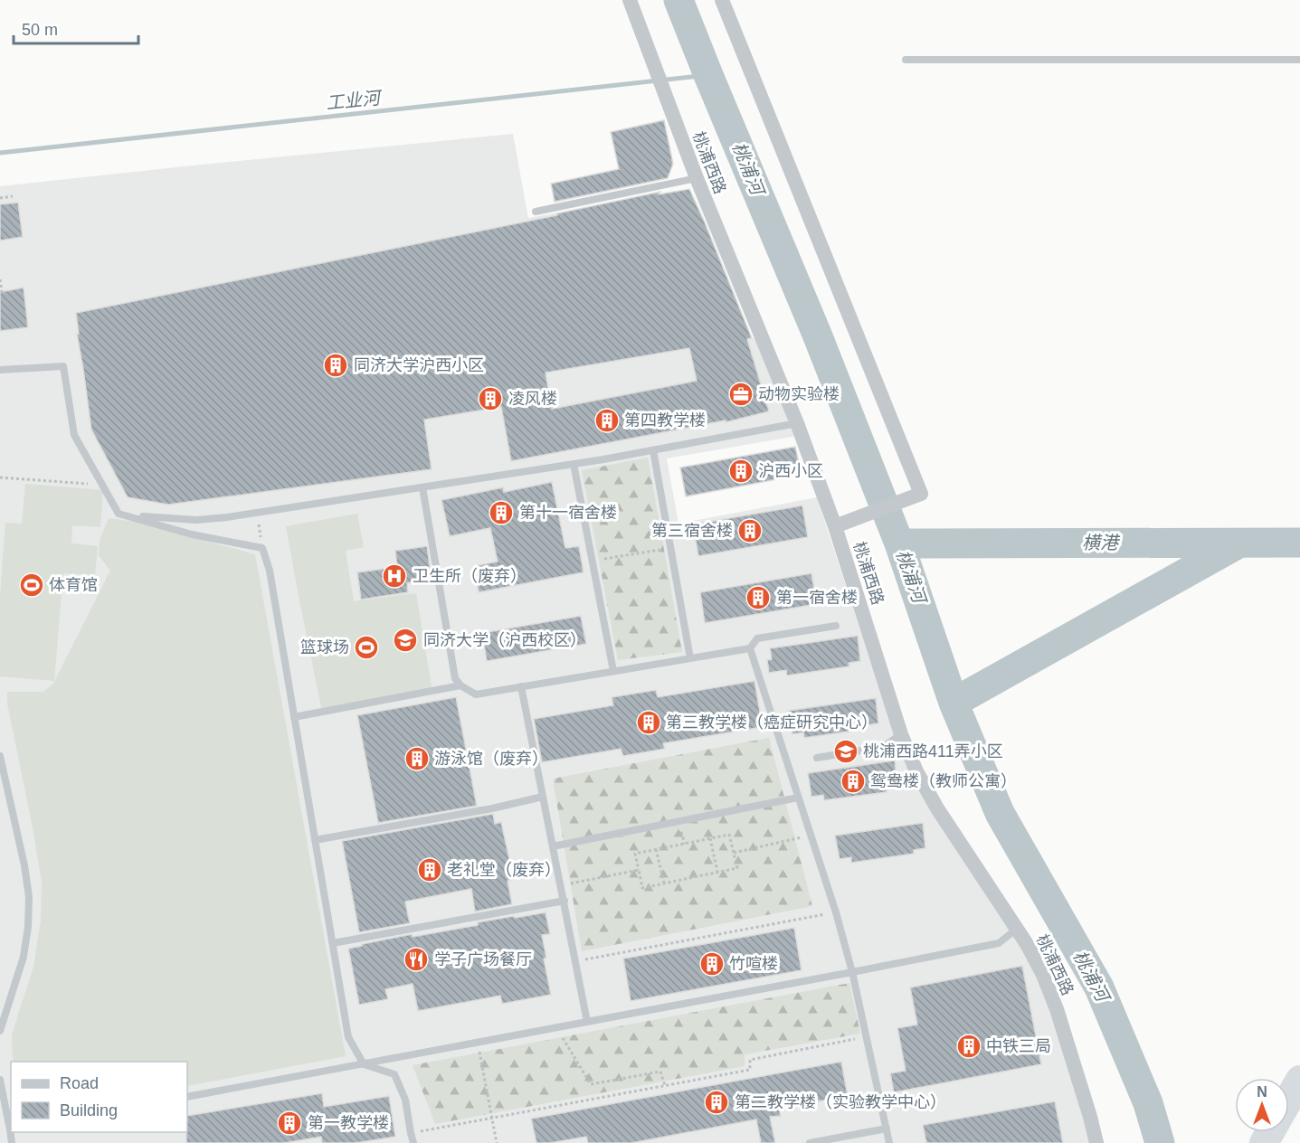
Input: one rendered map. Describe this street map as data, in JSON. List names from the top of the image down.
{
  "streets": {
    "street": ["桃浦西路"]
  },
  "water": ["工业河", "桃浦河", "横港"],
  "places": {
    "building": [
      "同济大学沪西小区",
      "凌风楼",
      "第四教学楼",
      "沪西小区",
      "第十一宿舍楼",
      "第三宿舍楼",
      "第一宿舍楼",
      "第三教学楼（癌症研究中心）",
      "游泳馆（废弃）",
      "鸳鸯楼（教师公寓）",
      "老礼堂（废弃）",
      "竹喧楼",
      "中铁三局",
      "第二教学楼（实验教学中心）",
      "第一教学楼"
    ],
    "office": ["动物实验楼"],
    "hospital": ["卫生所（废弃）"],
    "sports": ["体育馆", "篮球场"],
    "school or university": ["同济大学（沪西校区）", "桃浦西路411弄小区"],
    "restaurant": ["学子广场餐厅"]
  },
  "legend": ["Road", "Building"],
  "scale_bar": "50 m",
  "north": "top"
}
